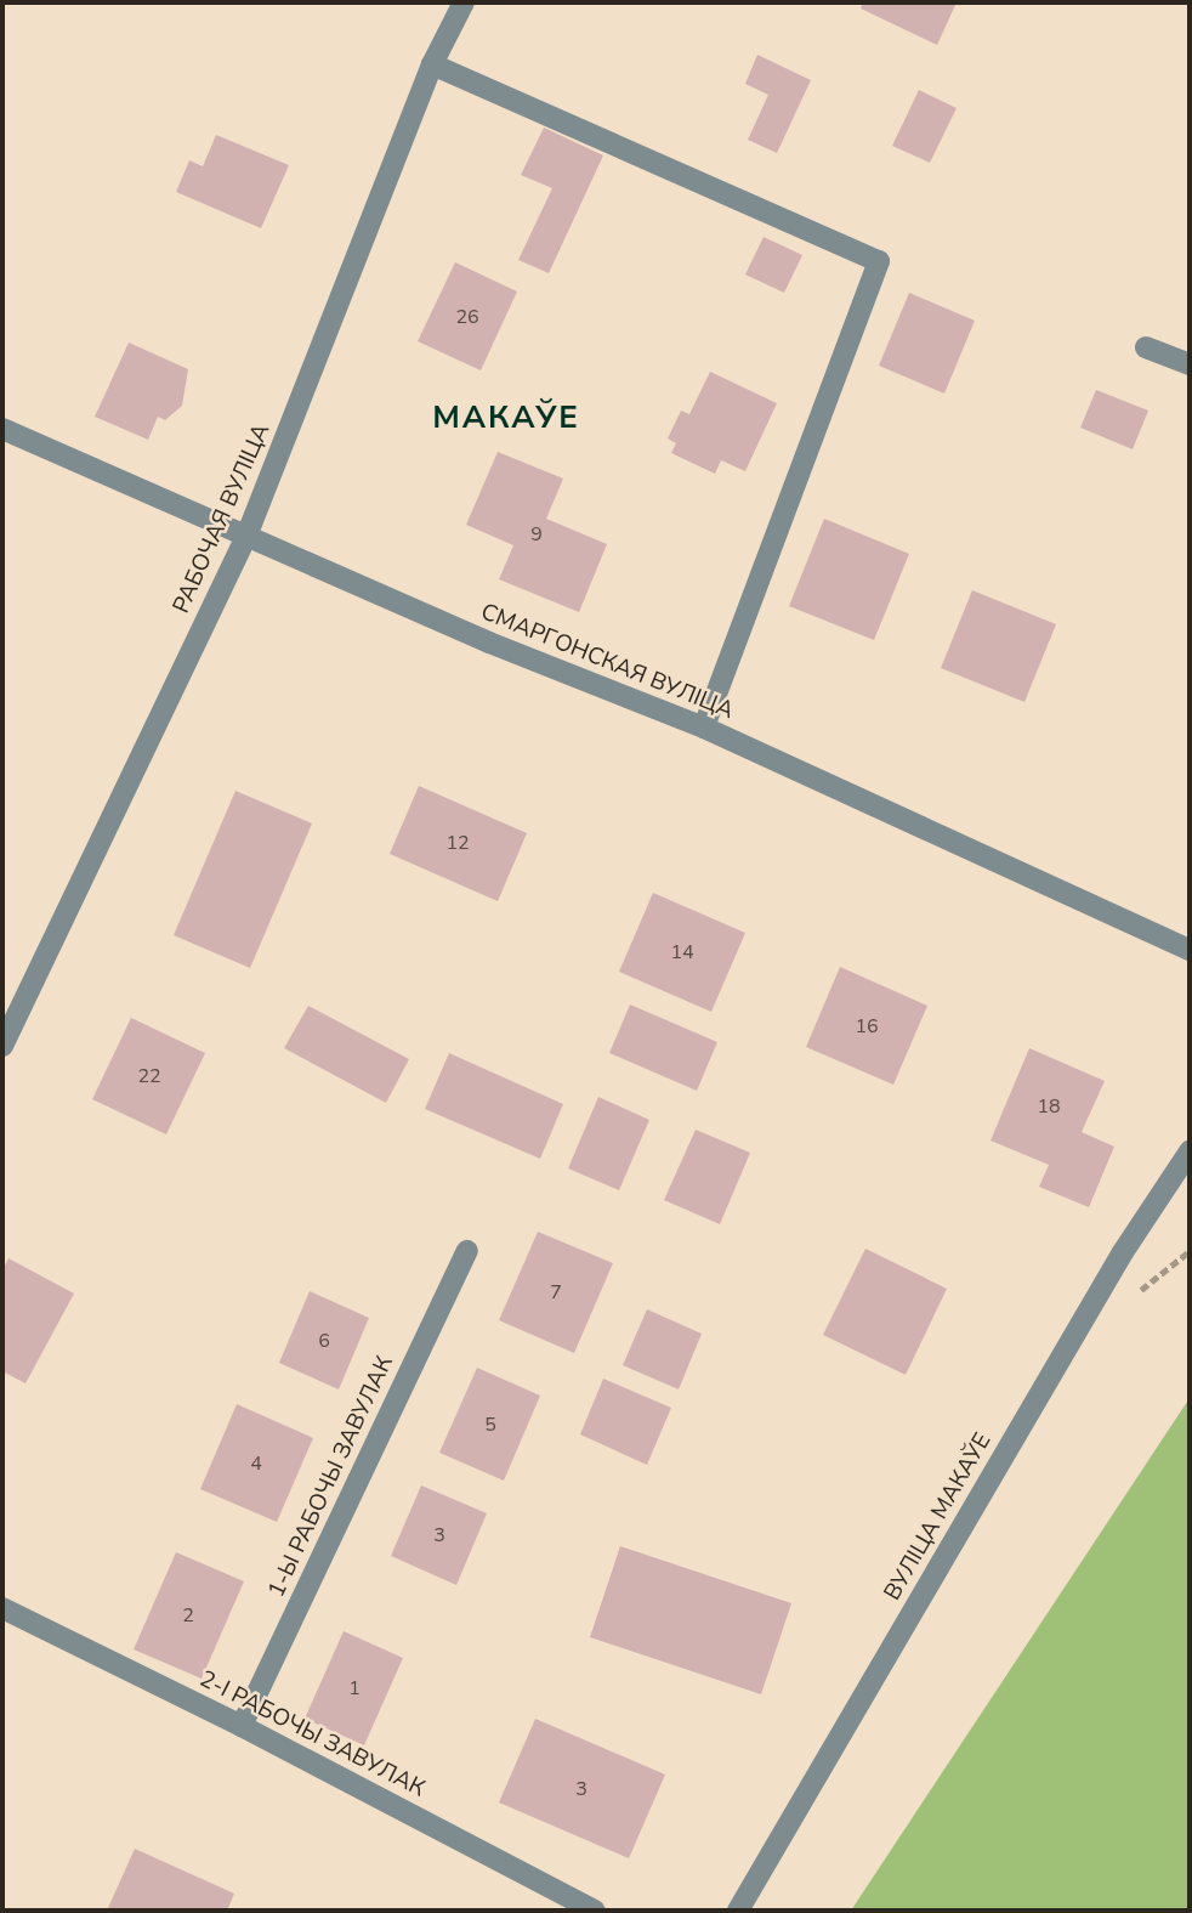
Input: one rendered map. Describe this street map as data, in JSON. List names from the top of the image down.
{
  "streets": {
    "street": [
      "РАБОЧАЯ ВУЛІЦА",
      "СМАРГОНСКАЯ ВУЛІЦА",
      "1-Ы РАБОЧЫ ЗАВУЛАК",
      "ВУЛІЦА МАКАЎЕ",
      "2-І РАБОЧЫ ЗАВУЛАК"
    ]
  },
  "crossings": [
    ["РАБОЧАЯ ВУЛІЦА", "СМАРГОНСКАЯ ВУЛІЦА"],
    ["1-Ы РАБОЧЫ ЗАВУЛАК", "2-І РАБОЧЫ ЗАВУЛАК"]
  ],
  "districts": ["МАКАЎЕ"],
  "house_numbers": [
    "26",
    "9",
    "12",
    "14",
    "16",
    "22",
    "18",
    "7",
    "6",
    "5",
    "4",
    "3",
    "2",
    "1",
    "3"
  ]
}
